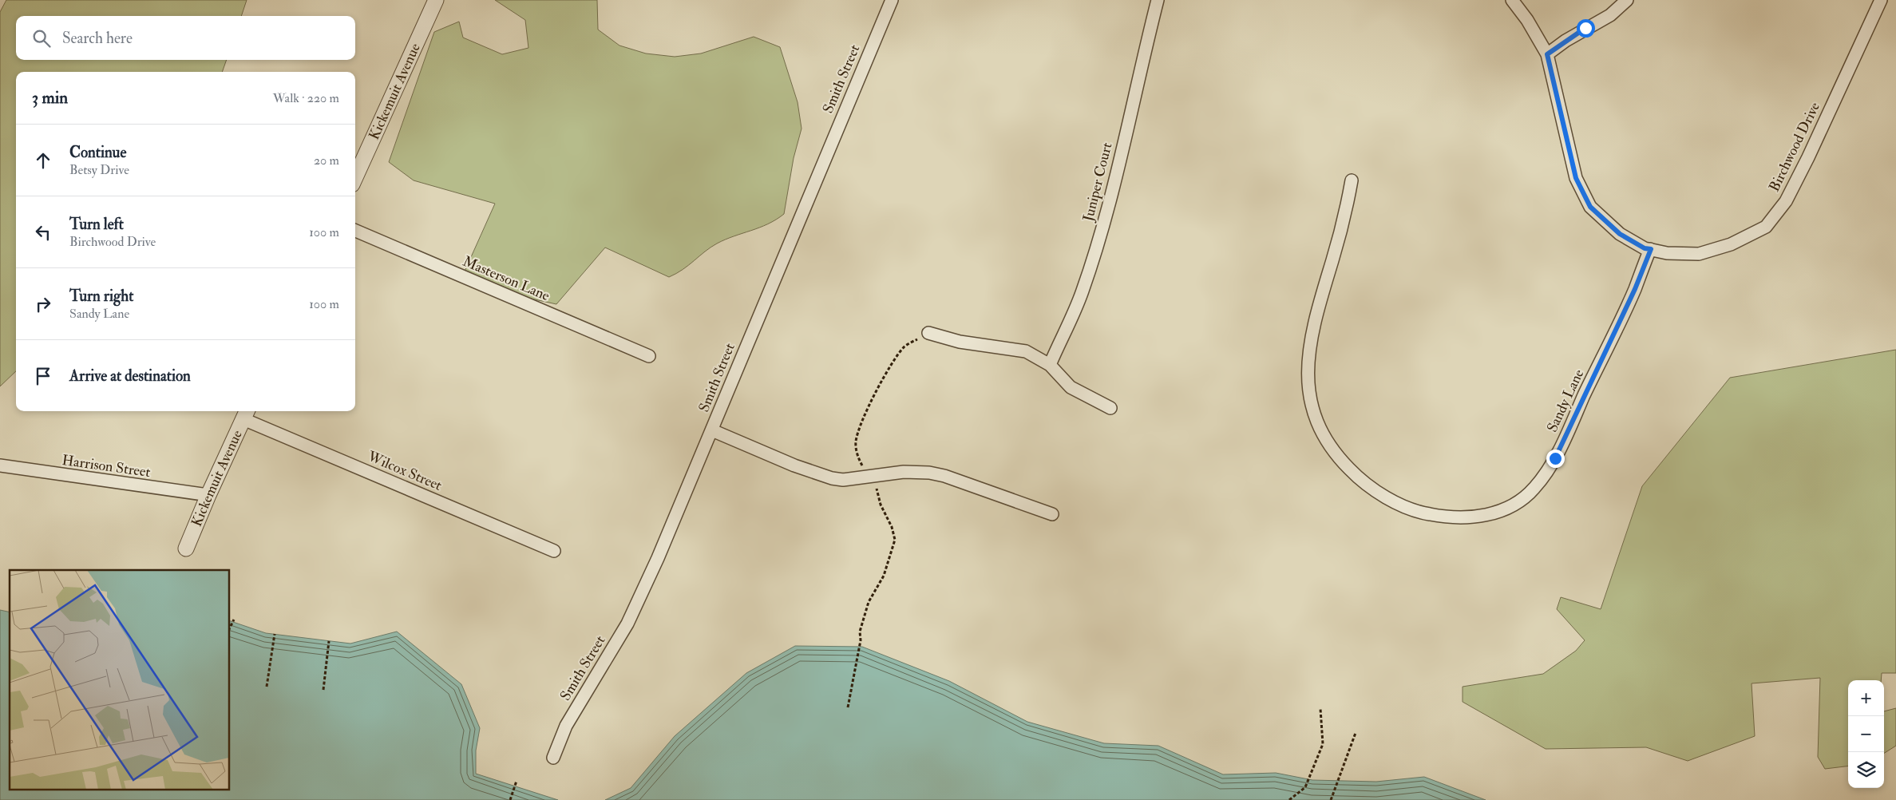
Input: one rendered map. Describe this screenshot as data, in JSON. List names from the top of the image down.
{
  "streets": {
    "street": [
      "Smith Street",
      "Kickemuit Avenue",
      "Birchwood Drive",
      "Juniper Court",
      "Masterson Lane",
      "Sandy Lane",
      "Harrison Street",
      "Wilcox Street"
    ]
  },
  "crossings": [
    ["Kickemuit Avenue", "Harrison Street"],
    ["Kickemuit Avenue", "Wilcox Street"],
    ["Birchwood Drive", "Sandy Lane"]
  ],
  "page": {
    "search": "Search here",
    "heading": ["3 min", "Walk · 220 m"],
    "list": [
      ["Continue", "Betsy Drive", "20 m"],
      ["Turn left", "Birchwood Drive", "100 m"],
      ["Turn right", "Sandy Lane", "100 m"],
      "Arrive at destination"
    ],
    "map_buttons": ["+", "−"]
  }
}
